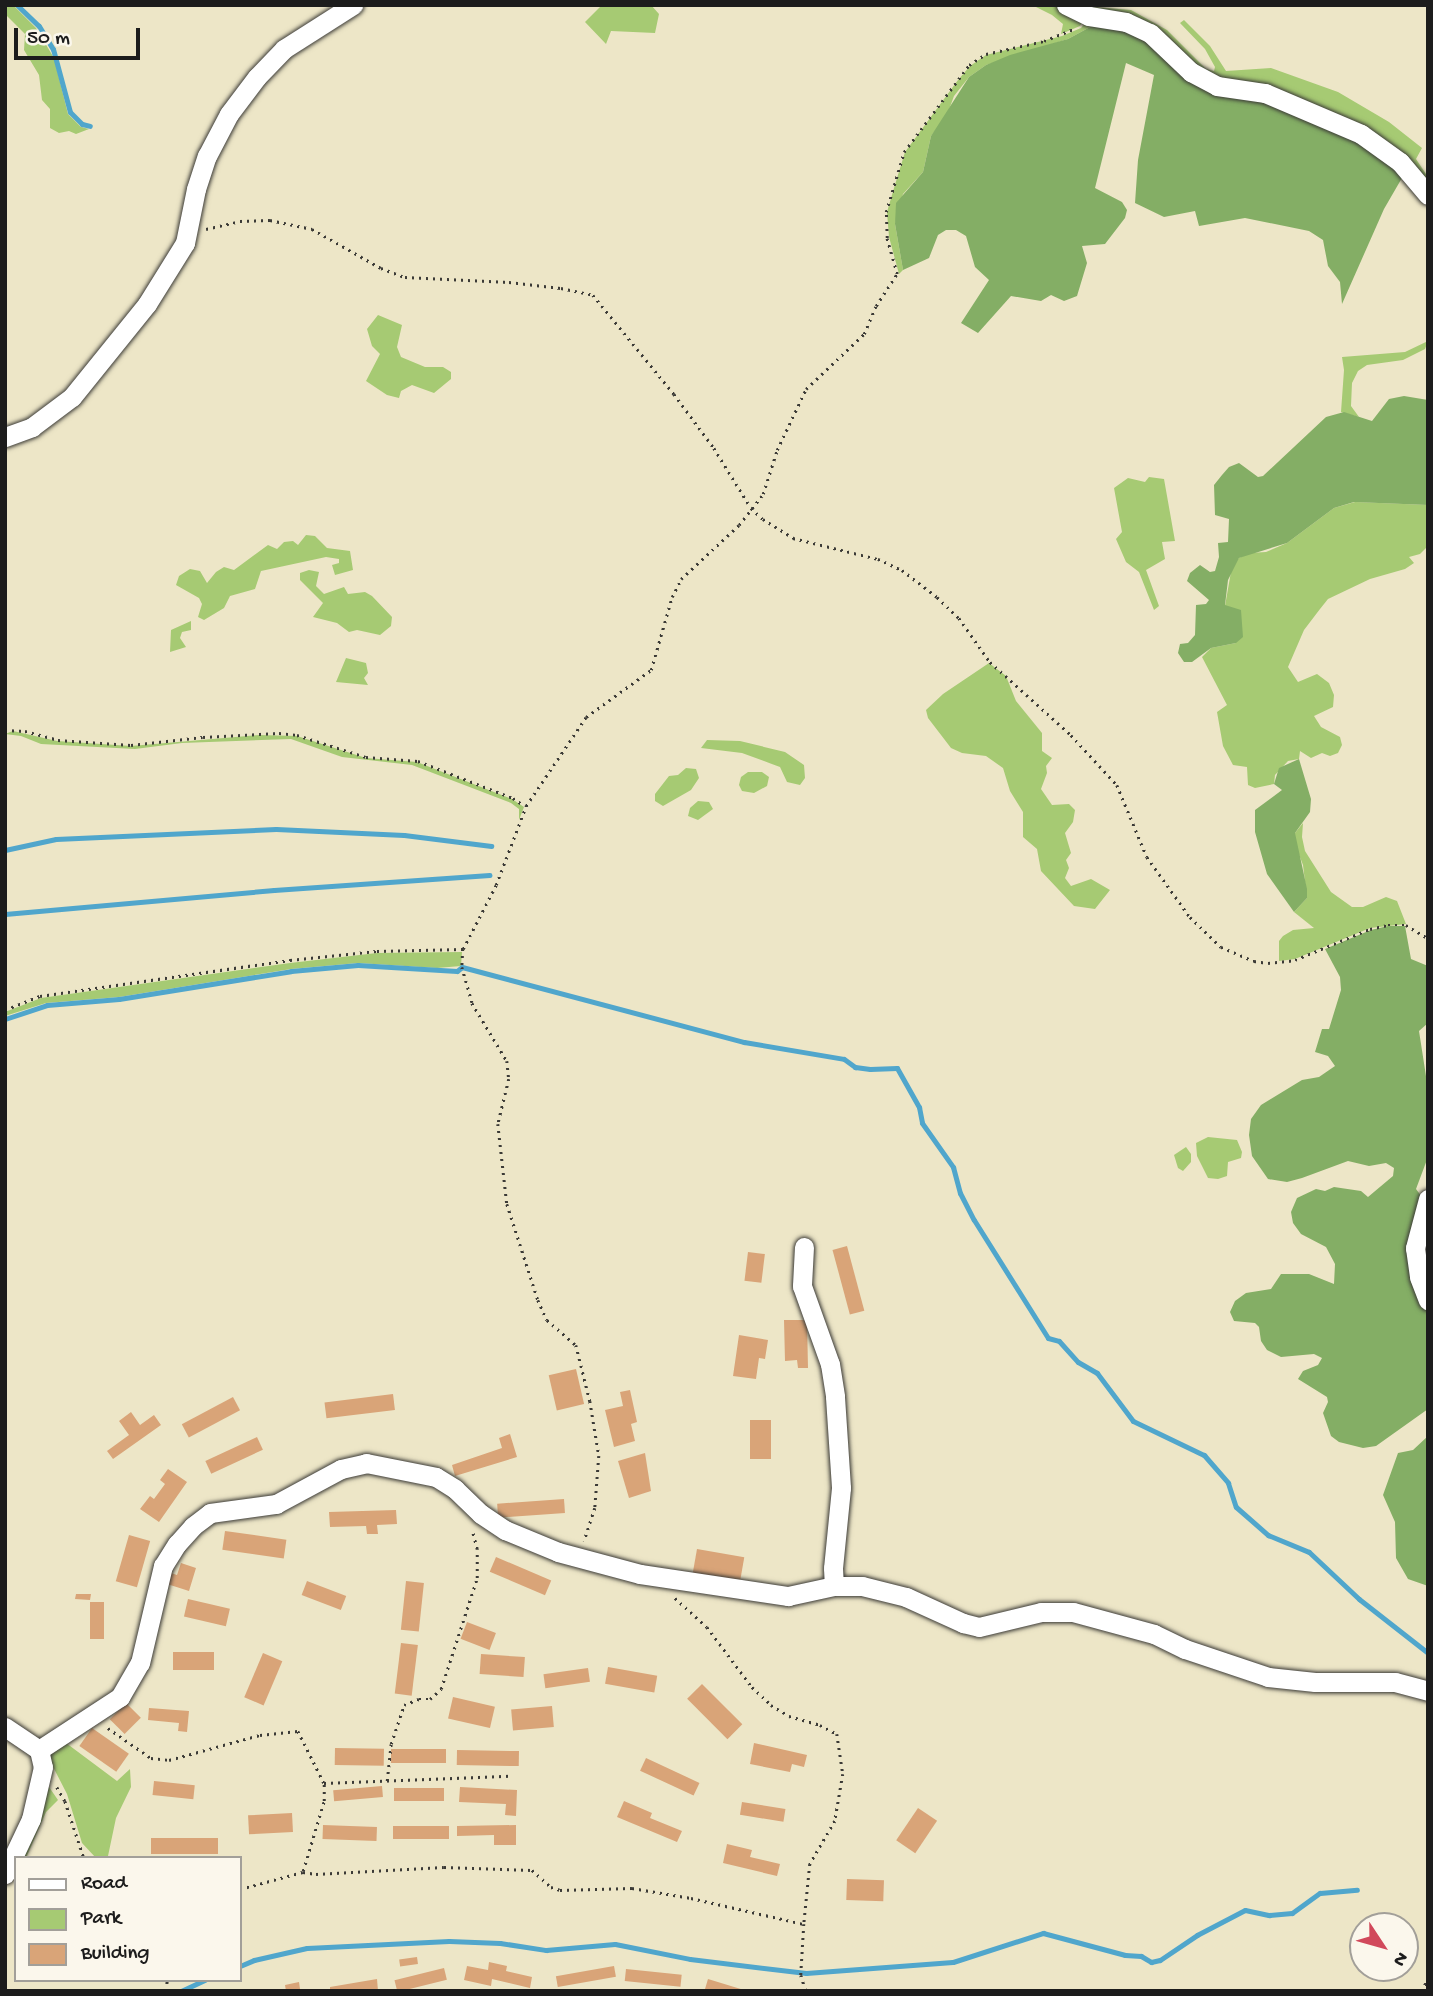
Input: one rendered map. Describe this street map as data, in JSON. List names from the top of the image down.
{
  "legend": ["Road", "Park", "Building"],
  "scale_bar": "50 m",
  "north": "bottom right"
}
